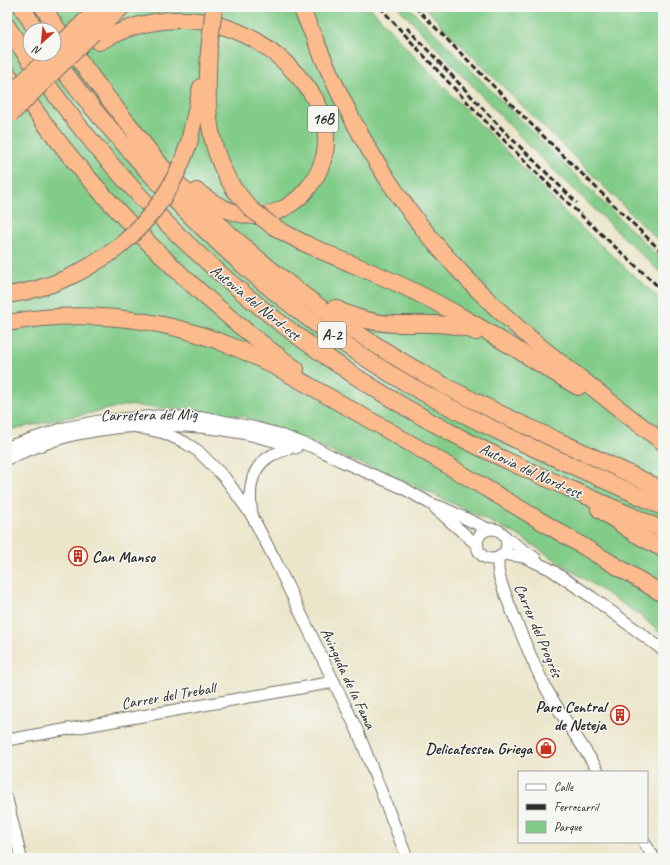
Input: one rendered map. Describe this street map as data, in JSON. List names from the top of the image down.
{
  "streets": {
    "highway": ["16B", "Autovia del Nord-est", "A-2"],
    "street": [
      "Carretera del Mig",
      "Carrer del Progrés",
      "Avinguda de la Fama",
      "Carrer del Treball"
    ]
  },
  "crossings": [
    ["Carretera del Mig", "Carrer del Progrés"],
    ["Avinguda de la Fama", "Carrer del Treball"]
  ],
  "places": {
    "building": ["Can Manso", "Parc Central de Neteja"],
    "shop": ["Delicatessen Griega"]
  },
  "legend": ["Calle", "Ferrocarril", "Parque"],
  "north": "bottom left"
}
